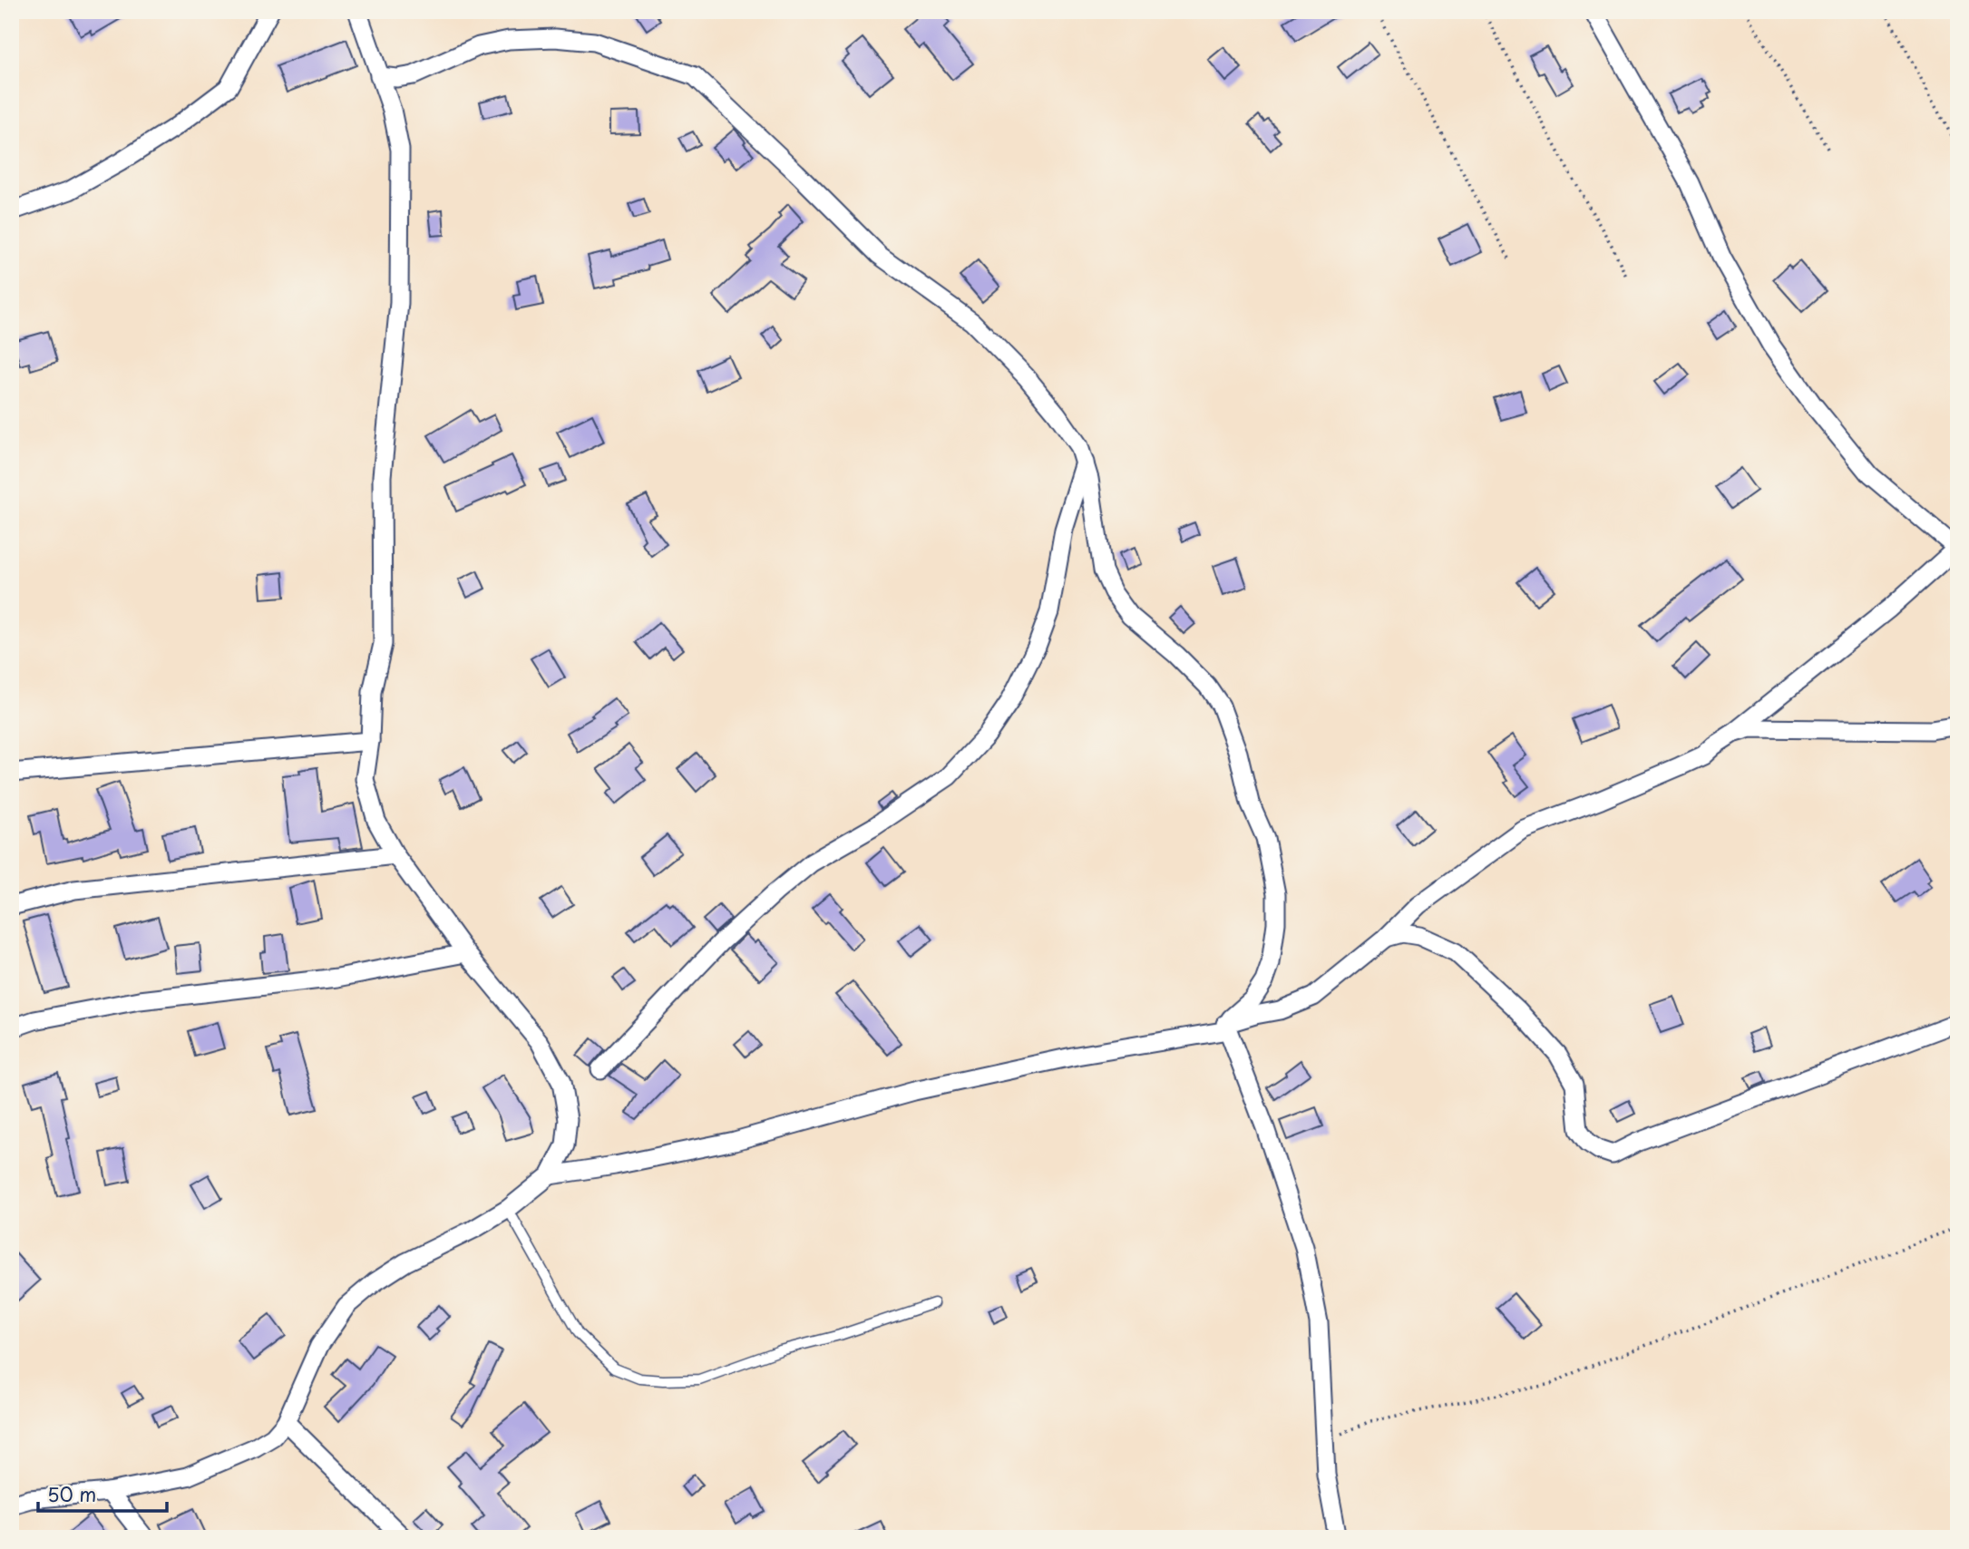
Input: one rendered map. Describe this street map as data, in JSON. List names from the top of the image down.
{
  "scale_bar": "50 m"
}
